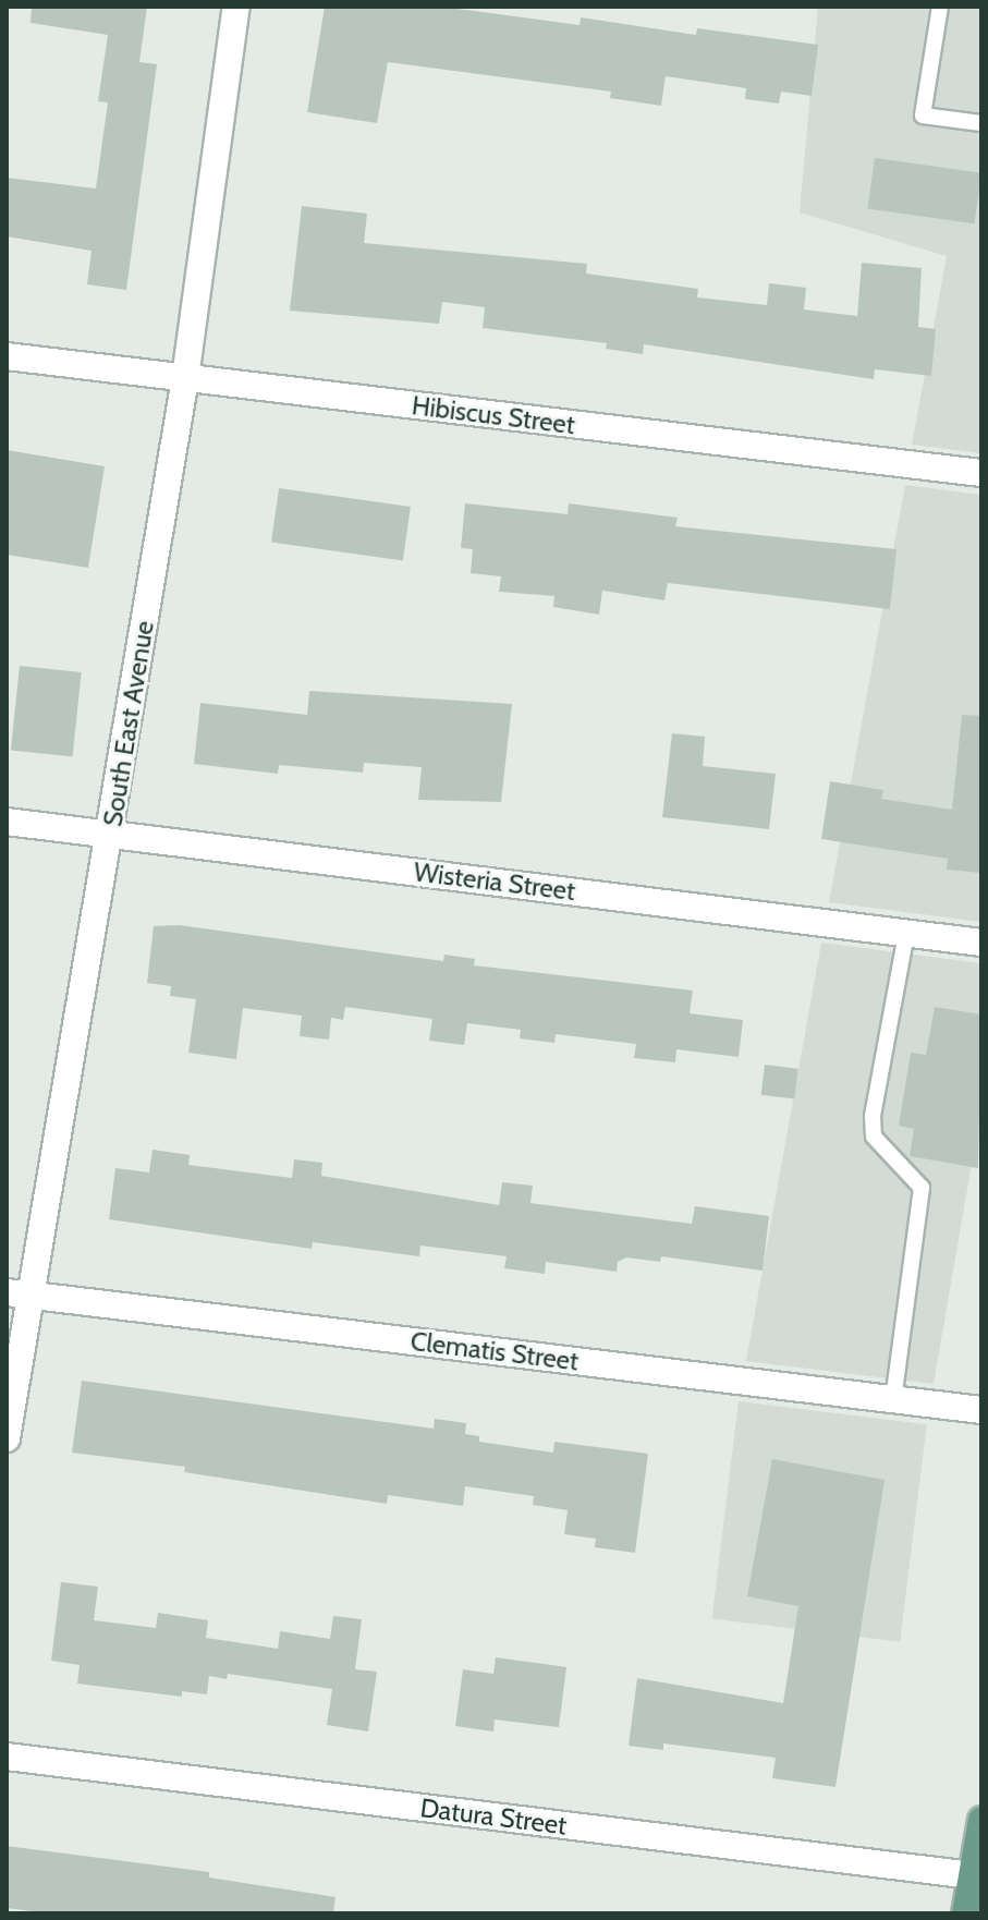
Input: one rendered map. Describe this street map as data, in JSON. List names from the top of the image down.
{
  "streets": {
    "street": [
      "Hibiscus Street",
      "South East Avenue",
      "Wisteria Street",
      "Clematis Street",
      "Datura Street"
    ]
  },
  "crossings": [
    ["Hibiscus Street", "South East Avenue"],
    ["South East Avenue", "Wisteria Street"],
    ["South East Avenue", "Clematis Street"]
  ]
}
